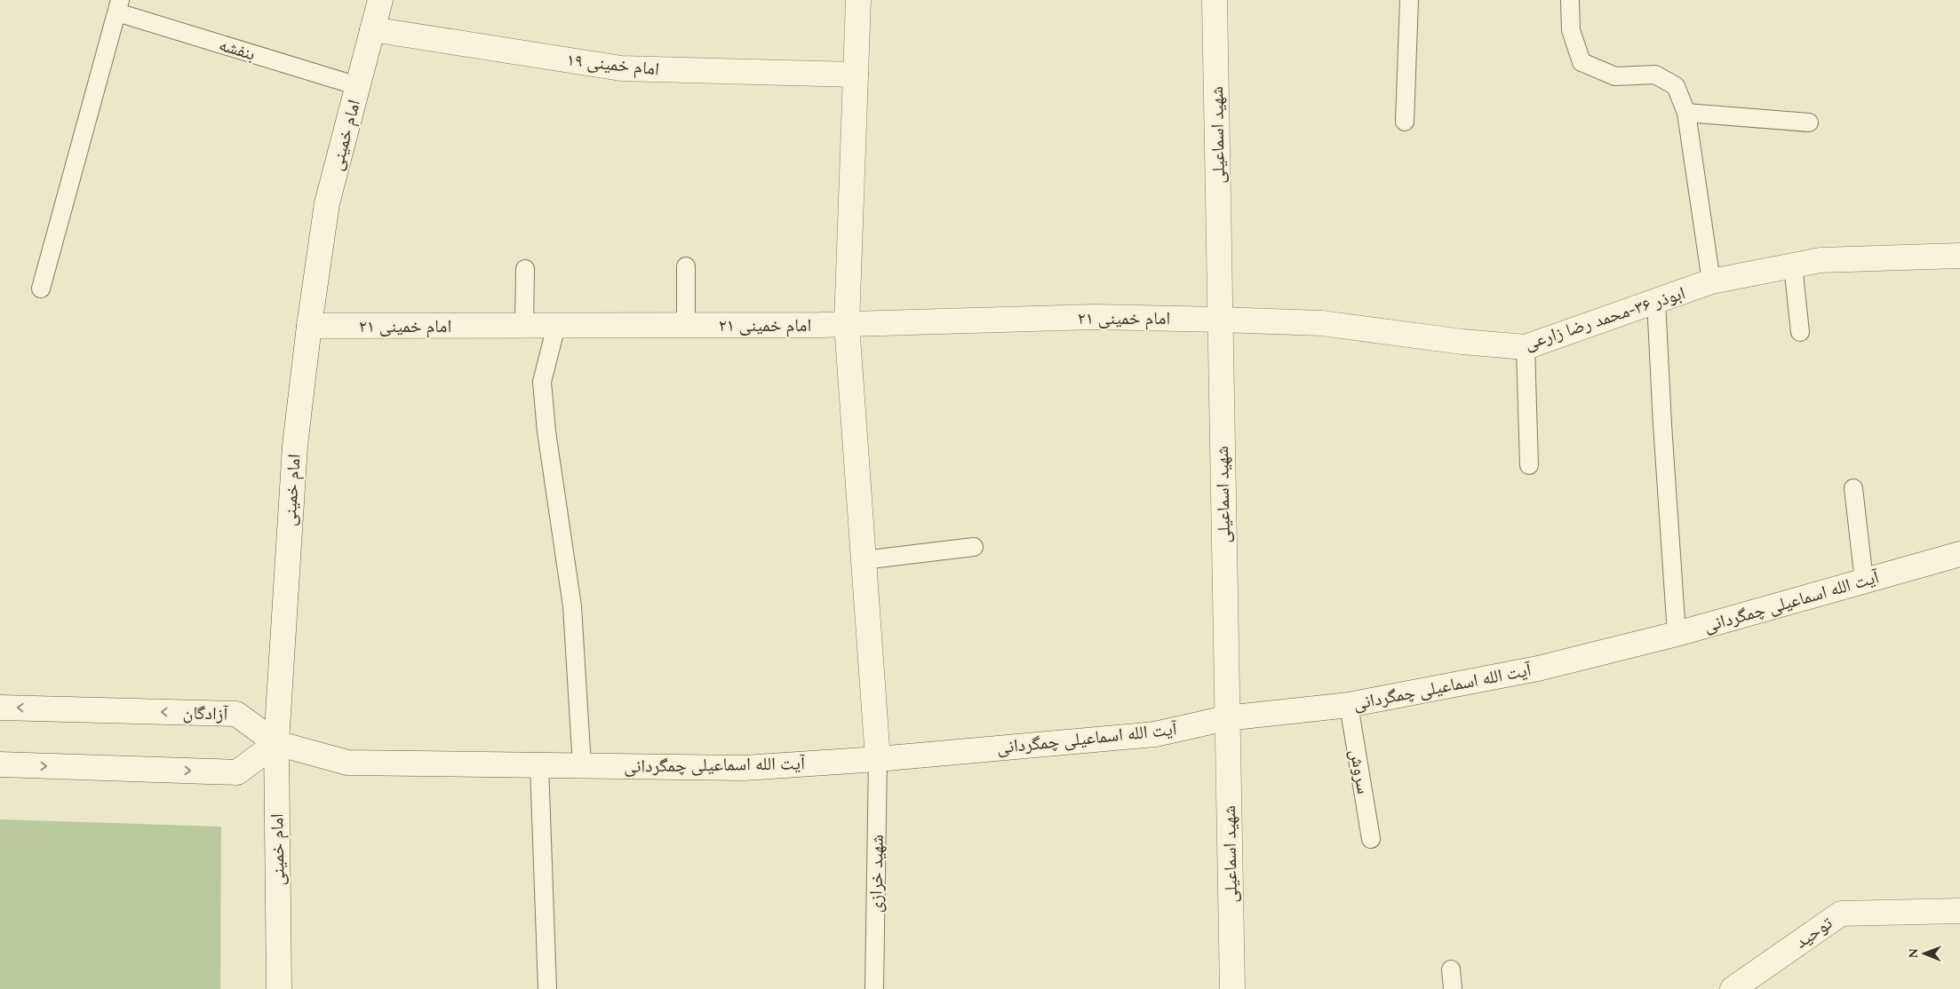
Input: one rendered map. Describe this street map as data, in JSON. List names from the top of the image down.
{
  "streets": {
    "street": [
      "امام خمینی ۱۹",
      "امام خمینی",
      "شهید اسماعیلی",
      "امام خمینی ۲۱",
      "ابوذر ۳۶-محمد رضا زارعی",
      "آیت الله اسماعیلی چمگردانی",
      "آزادگان",
      "توحید"
    ],
    "lane": ["بنفشه", "سروش", "شهید خرازی"]
  },
  "crossings": [
    ["بنفشه", "امام خمینی"],
    ["امام خمینی ۱۹", "امام خمینی"],
    ["امام خمینی", "امام خمینی ۲۱"],
    ["امام خمینی", "آیت الله اسماعیلی چمگردانی"],
    ["امام خمینی", "آزادگان"],
    ["شهید اسماعیلی", "امام خمینی ۲۱"],
    ["شهید اسماعیلی", "ابوذر ۳۶-محمد رضا زارعی"],
    ["شهید اسماعیلی", "آیت الله اسماعیلی چمگردانی"],
    ["امام خمینی ۲۱", "ابوذر ۳۶-محمد رضا زارعی"],
    ["آیت الله اسماعیلی چمگردانی", "آزادگان"],
    ["آیت الله اسماعیلی چمگردانی", "سروش"],
    ["آیت الله اسماعیلی چمگردانی", "شهید خرازی"]
  ],
  "north": "left"
}
